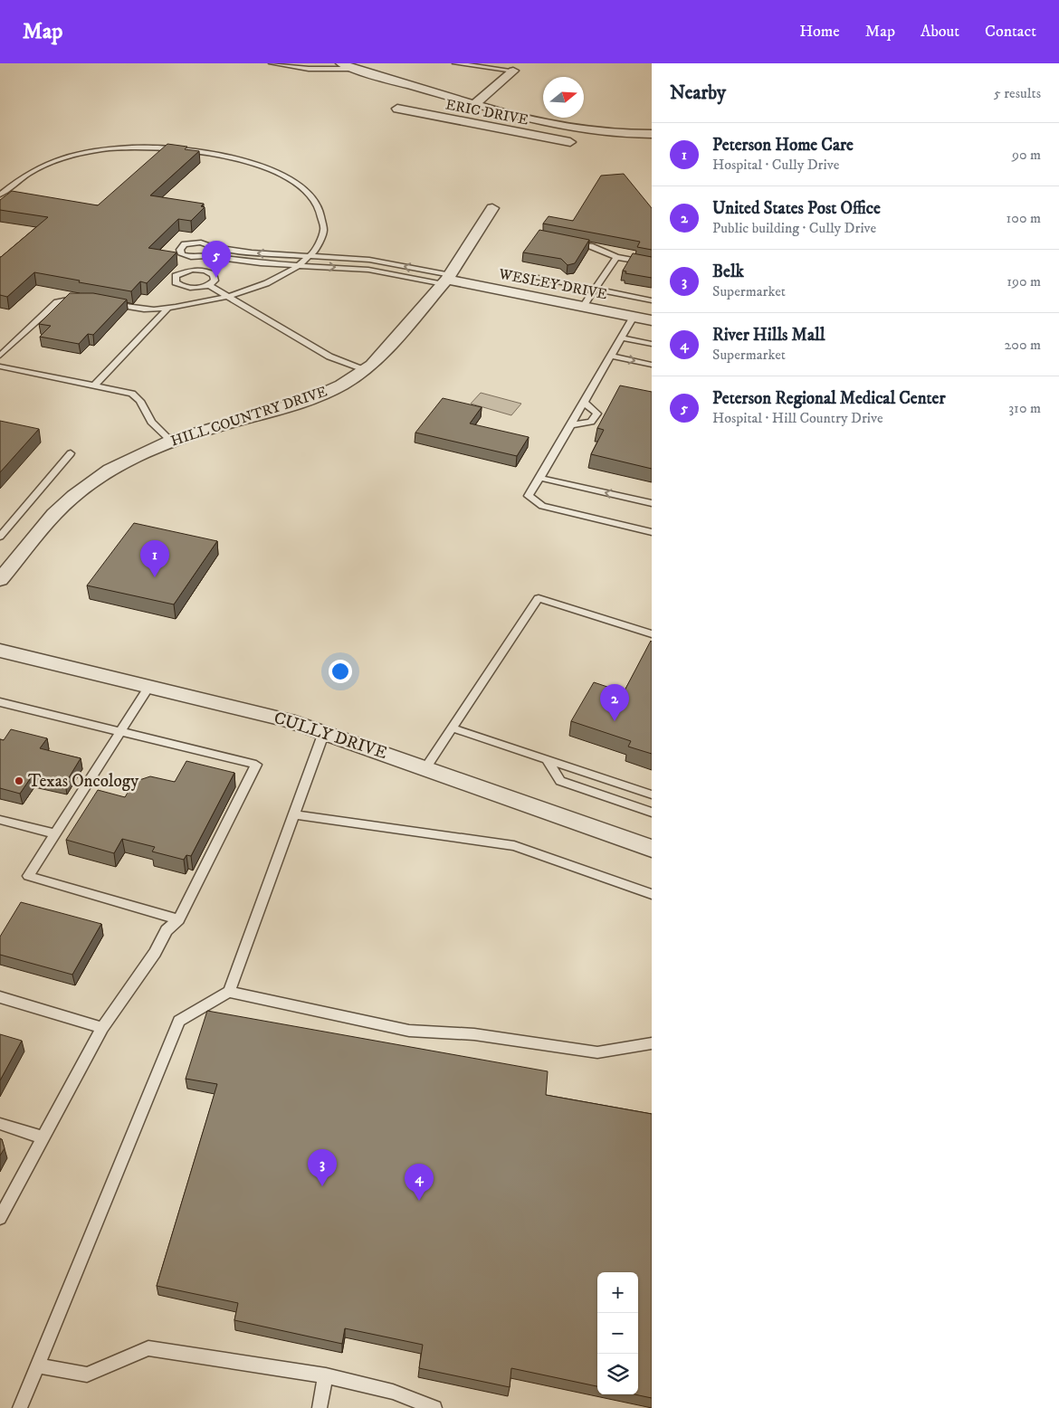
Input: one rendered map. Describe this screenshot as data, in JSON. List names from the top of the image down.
{
  "streets": {
    "street": [
      "ERIC DRIVE",
      "WESLEY DRIVE",
      "HILL COUNTRY DRIVE",
      "CULLY DRIVE"
    ]
  },
  "crossings": [
    ["WESLEY DRIVE", "HILL COUNTRY DRIVE"]
  ],
  "places": ["Texas Oncology"],
  "north": "right",
  "page": {
    "header": "Map",
    "nav": [
      "Home",
      "Map",
      "About",
      "Contact"
    ],
    "heading": ["Nearby", "5 results"],
    "list": [
      {
        "mark": "1",
        "name": "Peterson Home Care",
        "note": "Hospital · Cully Drive",
        "value": "90 m"
      },
      {
        "mark": "2",
        "name": "United States Post Office",
        "note": "Public building · Cully Drive",
        "value": "100 m"
      },
      {
        "mark": "3",
        "name": "Belk",
        "note": "Supermarket",
        "value": "190 m"
      },
      {
        "mark": "4",
        "name": "River Hills Mall",
        "note": "Supermarket",
        "value": "200 m"
      },
      {
        "mark": "5",
        "name": "Peterson Regional Medical Center",
        "note": "Hospital · Hill Country Drive",
        "value": "310 m"
      }
    ],
    "pins": [
      "5",
      "1",
      "2",
      "3",
      "4"
    ],
    "map_buttons": ["+", "−"]
  }
}
